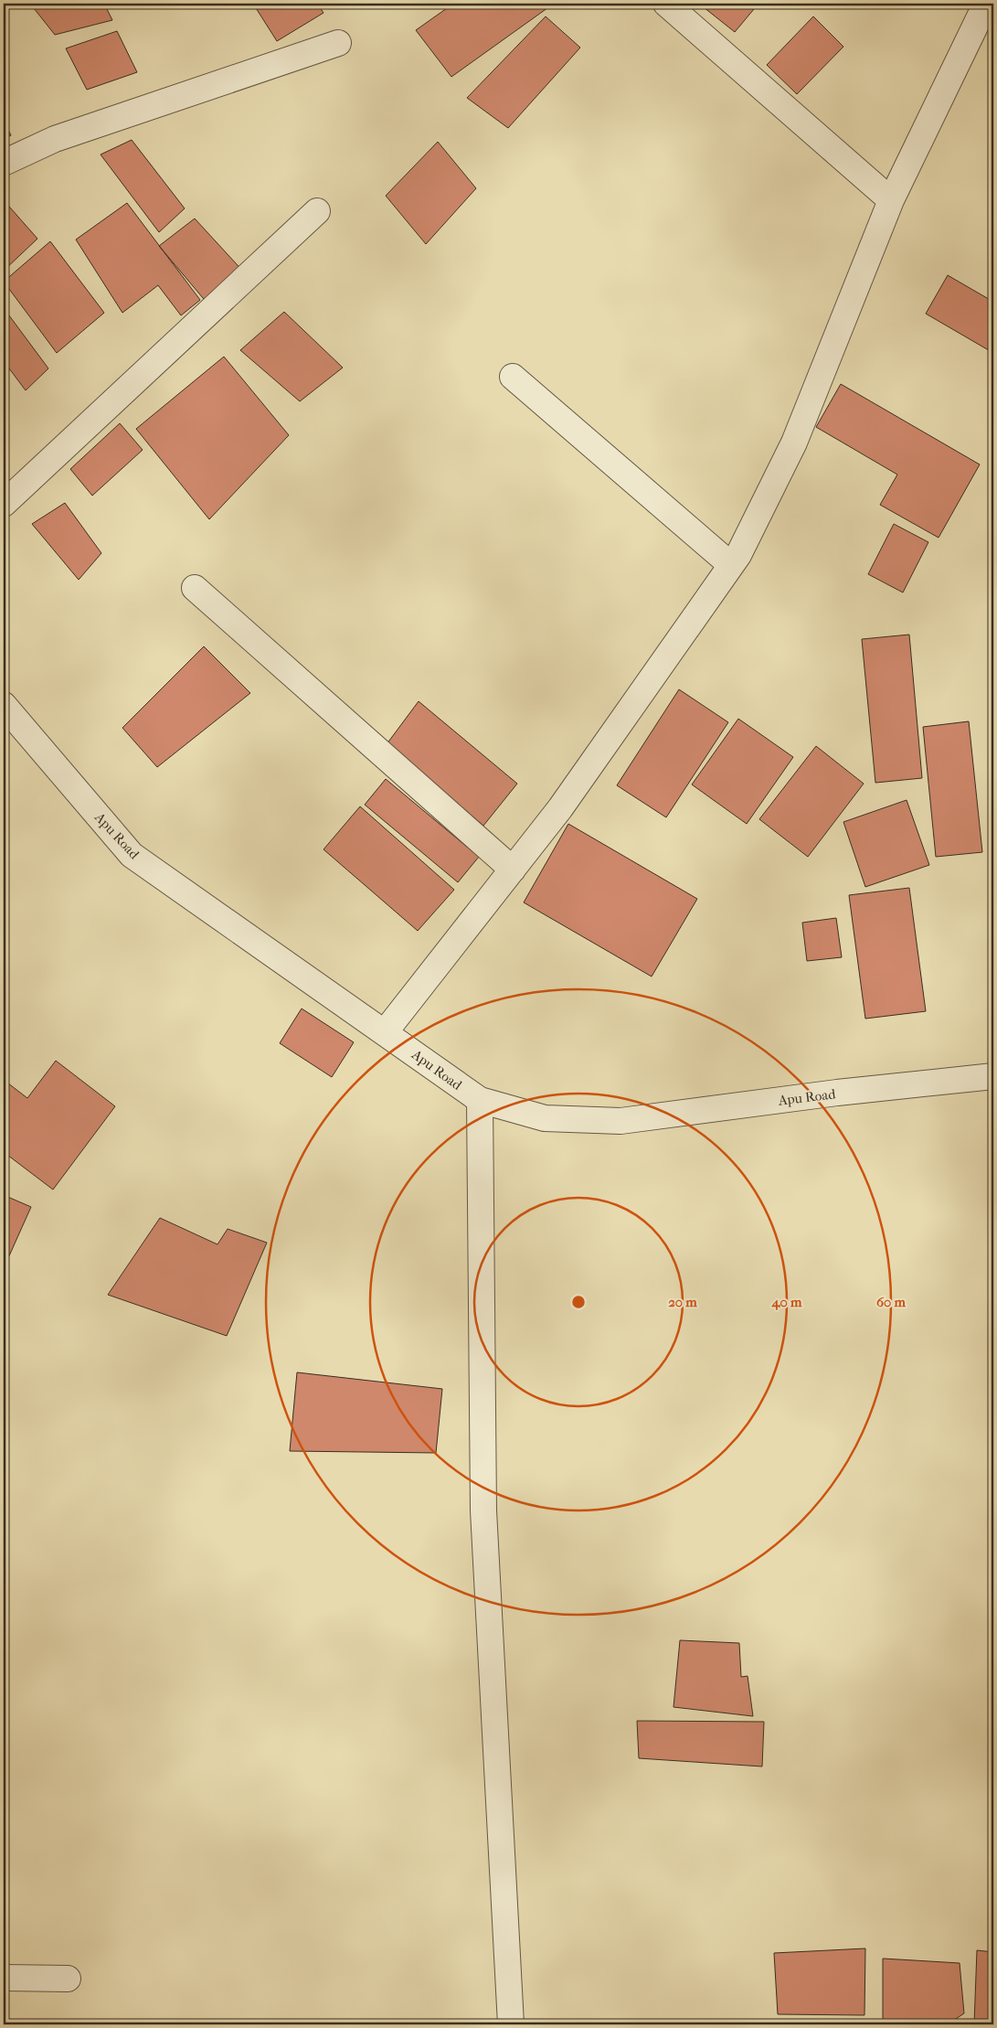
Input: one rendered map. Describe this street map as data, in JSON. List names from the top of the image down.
{
  "streets": {
    "street": ["Apu Road"]
  },
  "rings": ["20 m", "40 m", "60 m"]
}
